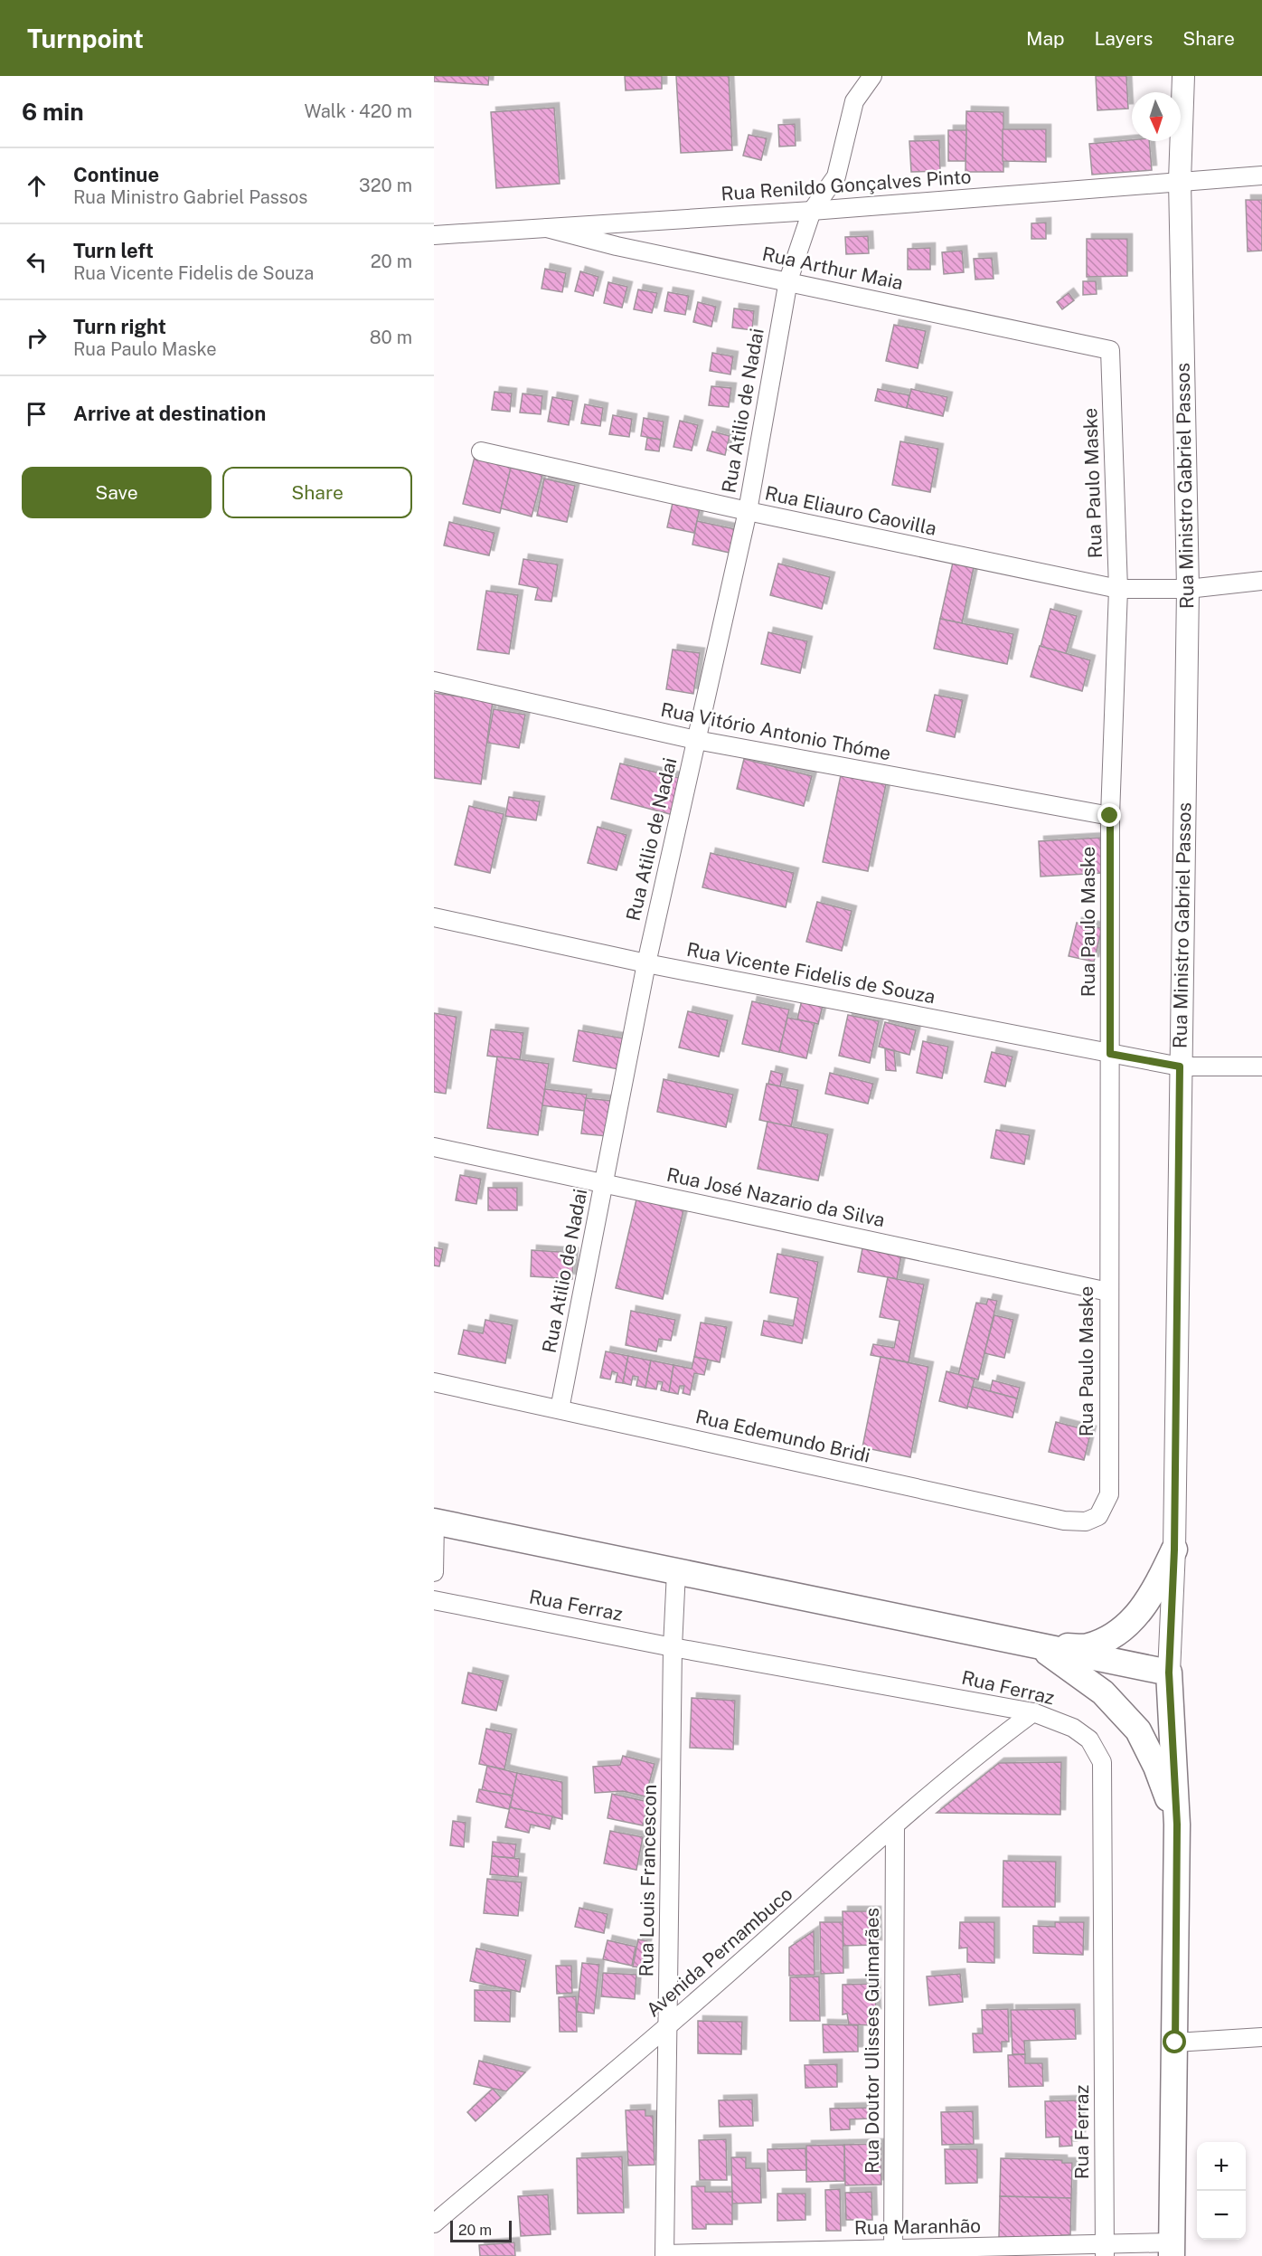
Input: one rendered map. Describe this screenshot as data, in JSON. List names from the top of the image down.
{
  "streets": {
    "main road": ["Rua Ministro Gabriel Passos"],
    "street": [
      "Rua Renildo Gonçalves Pinto",
      "Rua Arthur Maia",
      "Rua Atilio de Nadai",
      "Rua Paulo Maske",
      "Rua Eliauro Caovilla",
      "Rua Vitório Antonio Thóme",
      "Rua Vicente Fidelis de Souza",
      "Rua José Nazario da Silva",
      "Rua Edemundo Bridi",
      "Rua Ferraz",
      "Rua Louis Francescon",
      "Avenida Pernambuco",
      "Rua Doutor Ulisses Guimarães",
      "Rua Maranhão"
    ]
  },
  "crossings": [
    ["Rua Renildo Gonçalves Pinto", "Rua Arthur Maia"],
    ["Rua Renildo Gonçalves Pinto", "Rua Atilio de Nadai"],
    ["Rua Renildo Gonçalves Pinto", "Rua Ministro Gabriel Passos"],
    ["Rua Arthur Maia", "Rua Atilio de Nadai"],
    ["Rua Arthur Maia", "Rua Paulo Maske"],
    ["Rua Atilio de Nadai", "Rua Eliauro Caovilla"],
    ["Rua Atilio de Nadai", "Rua Vitório Antonio Thóme"],
    ["Rua Atilio de Nadai", "Rua Vicente Fidelis de Souza"],
    ["Rua Atilio de Nadai", "Rua José Nazario da Silva"],
    ["Rua Atilio de Nadai", "Rua Edemundo Bridi"],
    ["Rua Paulo Maske", "Rua Eliauro Caovilla"],
    ["Rua Paulo Maske", "Rua Vitório Antonio Thóme"],
    ["Rua Paulo Maske", "Rua Vicente Fidelis de Souza"],
    ["Rua Paulo Maske", "Rua José Nazario da Silva"],
    ["Rua Paulo Maske", "Rua Edemundo Bridi"],
    ["Rua Ministro Gabriel Passos", "Rua Eliauro Caovilla"],
    ["Rua Ministro Gabriel Passos", "Rua Vicente Fidelis de Souza"],
    ["Rua Ministro Gabriel Passos", "Rua Maranhão"],
    ["Rua Ferraz", "Rua Louis Francescon"],
    ["Rua Ferraz", "Avenida Pernambuco"],
    ["Rua Ferraz", "Rua Maranhão"],
    ["Rua Louis Francescon", "Avenida Pernambuco"],
    ["Rua Louis Francescon", "Rua Maranhão"],
    ["Avenida Pernambuco", "Rua Doutor Ulisses Guimarães"],
    ["Rua Doutor Ulisses Guimarães", "Rua Maranhão"]
  ],
  "scale_bar": "20 m",
  "north": "bottom",
  "page": {
    "header": "Turnpoint",
    "nav": ["Map", "Layers", "Share"],
    "heading": ["6 min", "Walk · 420 m"],
    "list": [
      ["Continue", "Rua Ministro Gabriel Passos", "320 m"],
      ["Turn left", "Rua Vicente Fidelis de Souza", "20 m"],
      ["Turn right", "Rua Paulo Maske", "80 m"],
      "Arrive at destination"
    ],
    "buttons": ["Save", "Share"],
    "map_buttons": ["+", "−"],
    "scale": "20 m"
  }
}
